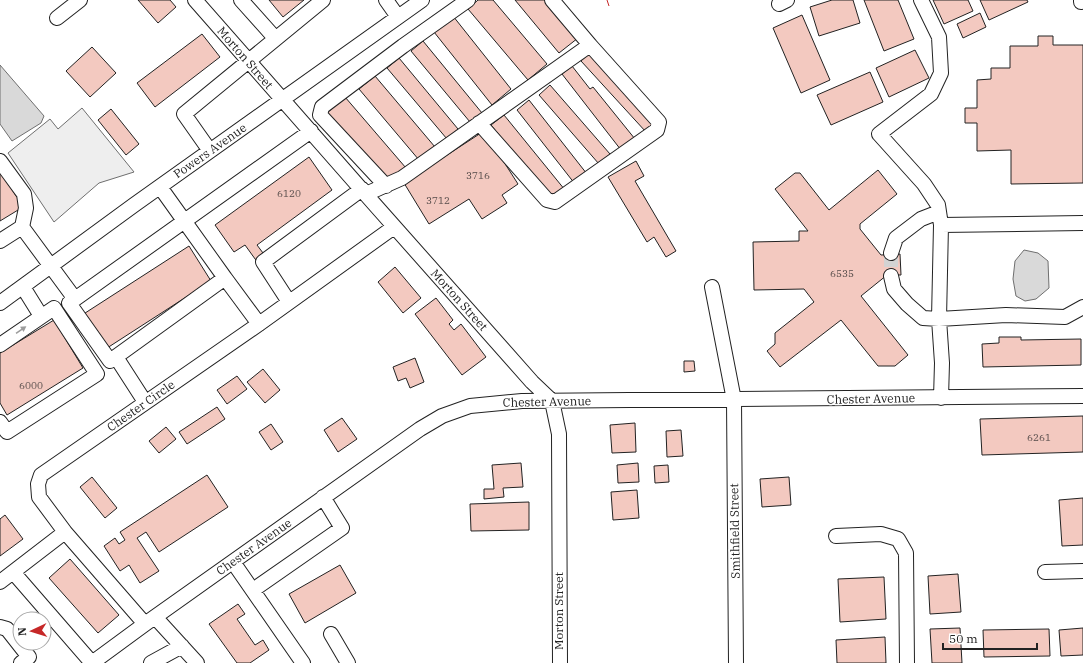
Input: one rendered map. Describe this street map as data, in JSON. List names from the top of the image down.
{
  "streets": {
    "street": [
      "Morton Street",
      "Powers Avenue",
      "Chester Avenue",
      "Chester Circle",
      "Smithfield Street"
    ]
  },
  "crossings": [
    ["Morton Street", "Powers Avenue"],
    ["Morton Street", "Chester Avenue"],
    ["Morton Street", "Chester Circle"],
    ["Chester Avenue", "Chester Circle"],
    ["Chester Avenue", "Smithfield Street"]
  ],
  "house_numbers": [
    "3716",
    "6120",
    "3712",
    "6535",
    "6000",
    "6261"
  ],
  "scale_bar": "50 m",
  "north": "left"
}
